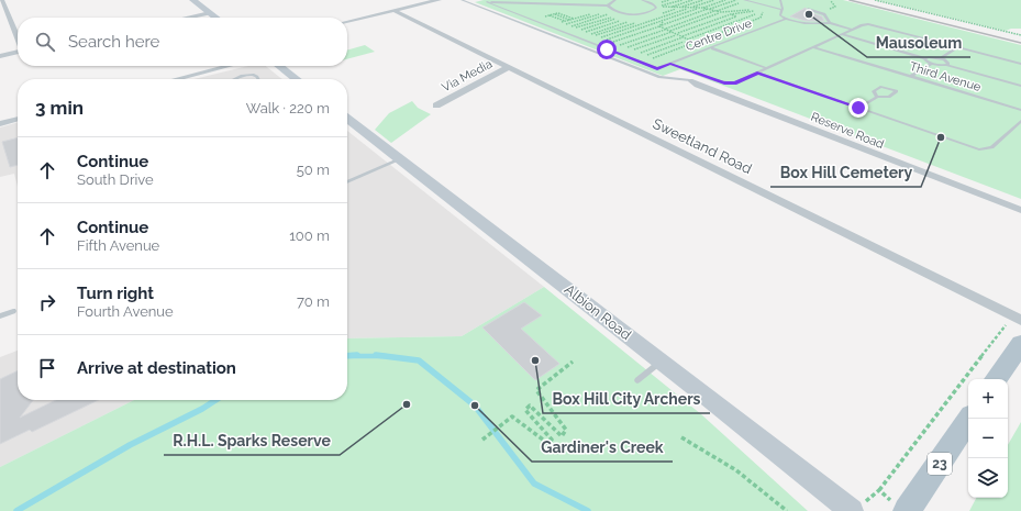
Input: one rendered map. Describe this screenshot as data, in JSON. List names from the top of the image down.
{
  "streets": {
    "main road": ["23"],
    "street": [
      "Via Media",
      "Reserve Road",
      "Sweetland Road",
      "Albion Road"
    ],
    "lane": ["Centre Drive", "Third Avenue"]
  },
  "crossings": [
    ["Via Media", "Sweetland Road"]
  ],
  "places": [
    "Mausoleum",
    "Box Hill Cemetery",
    "Box Hill City Archers",
    "R.H.L. Sparks Reserve",
    "Gardiner's Creek"
  ],
  "page": {
    "search": "Search here",
    "heading": ["3 min", "Walk · 220 m"],
    "list": [
      ["Continue", "South Drive", "50 m"],
      ["Continue", "Fifth Avenue", "100 m"],
      ["Turn right", "Fourth Avenue", "70 m"],
      "Arrive at destination"
    ],
    "map_buttons": ["+", "−"]
  }
}
